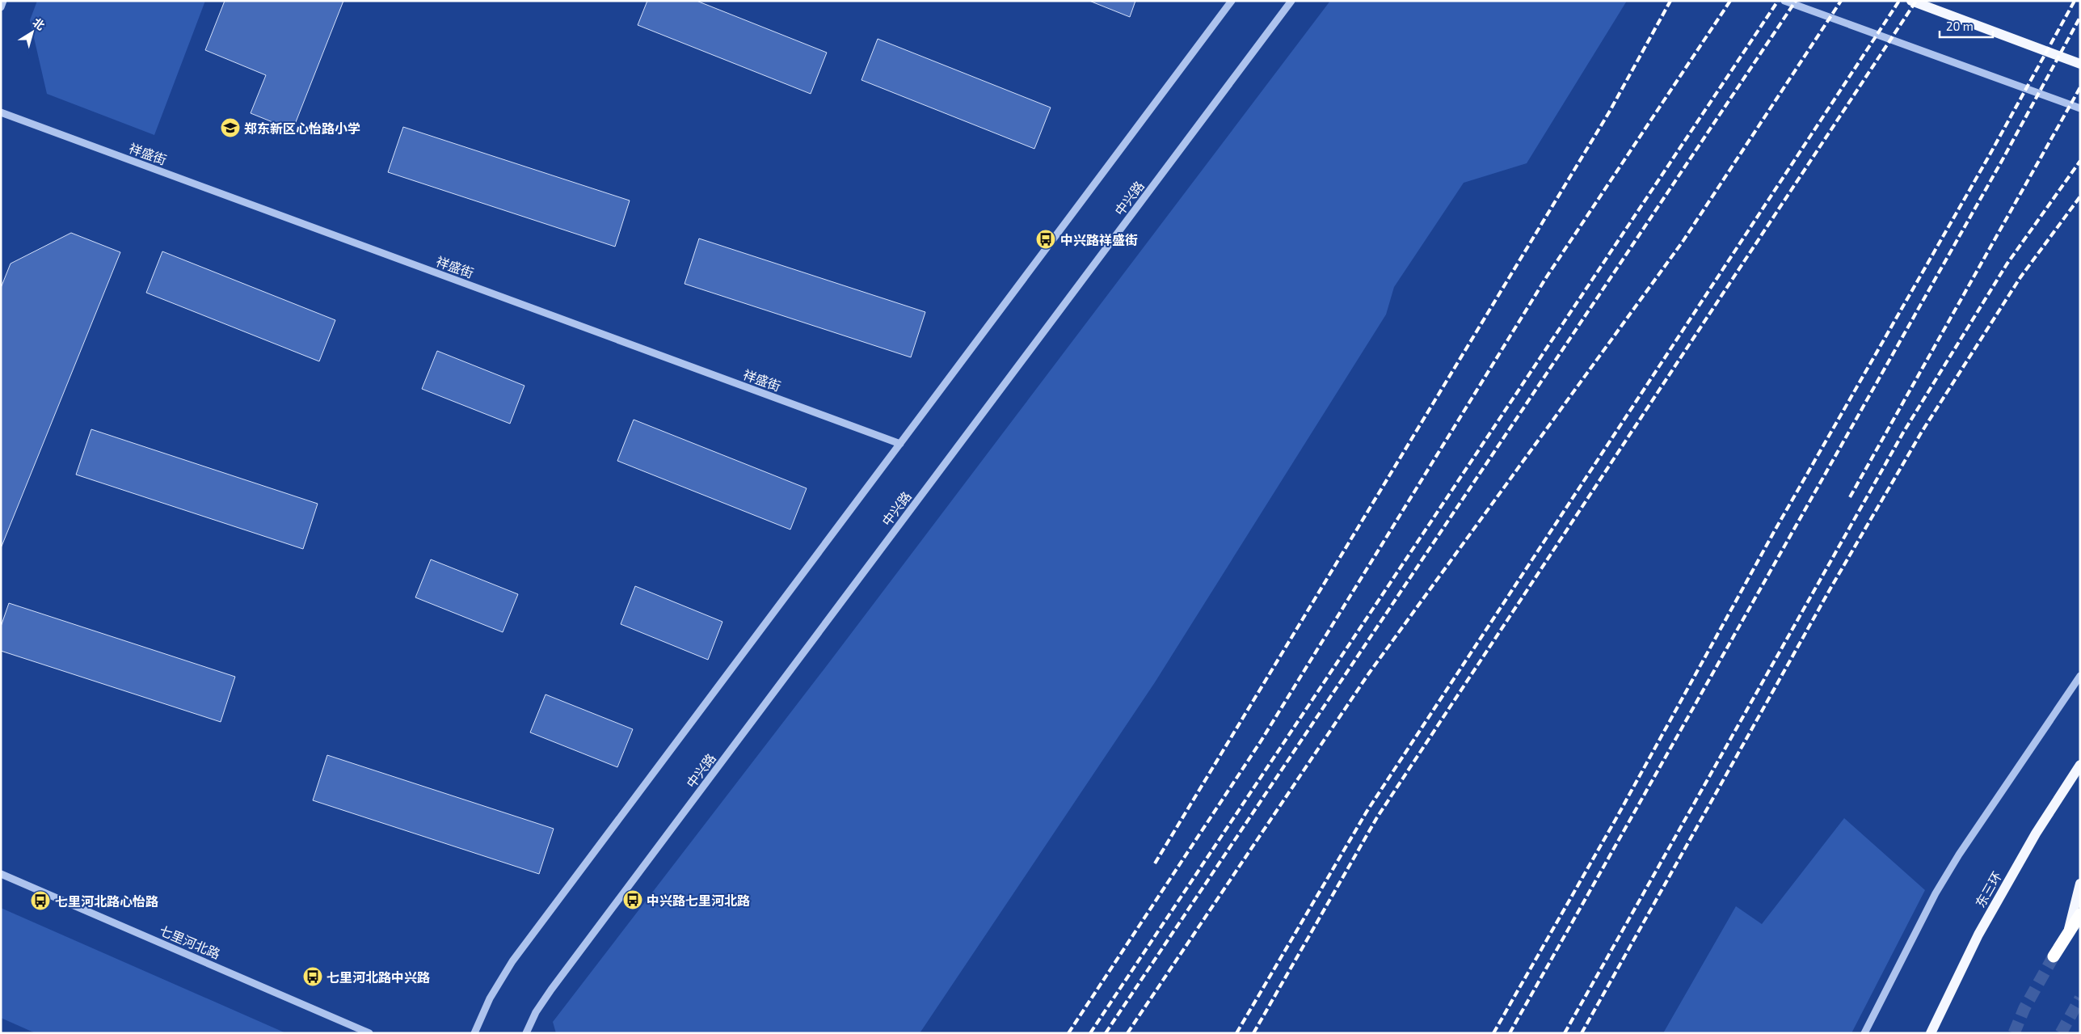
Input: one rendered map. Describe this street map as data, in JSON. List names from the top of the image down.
{
  "streets": {
    "main road": ["东三环"],
    "street": ["祥盛街", "中兴路", "七里河北路"]
  },
  "places": {
    "school or university": ["郑东新区心怡路小学"],
    "bus stop": [
      "中兴路祥盛街",
      "中兴路七里河北路",
      "七里河北路心怡路",
      "七里河北路中兴路"
    ]
  },
  "scale_bar": "20 m",
  "north": "top right"
}
